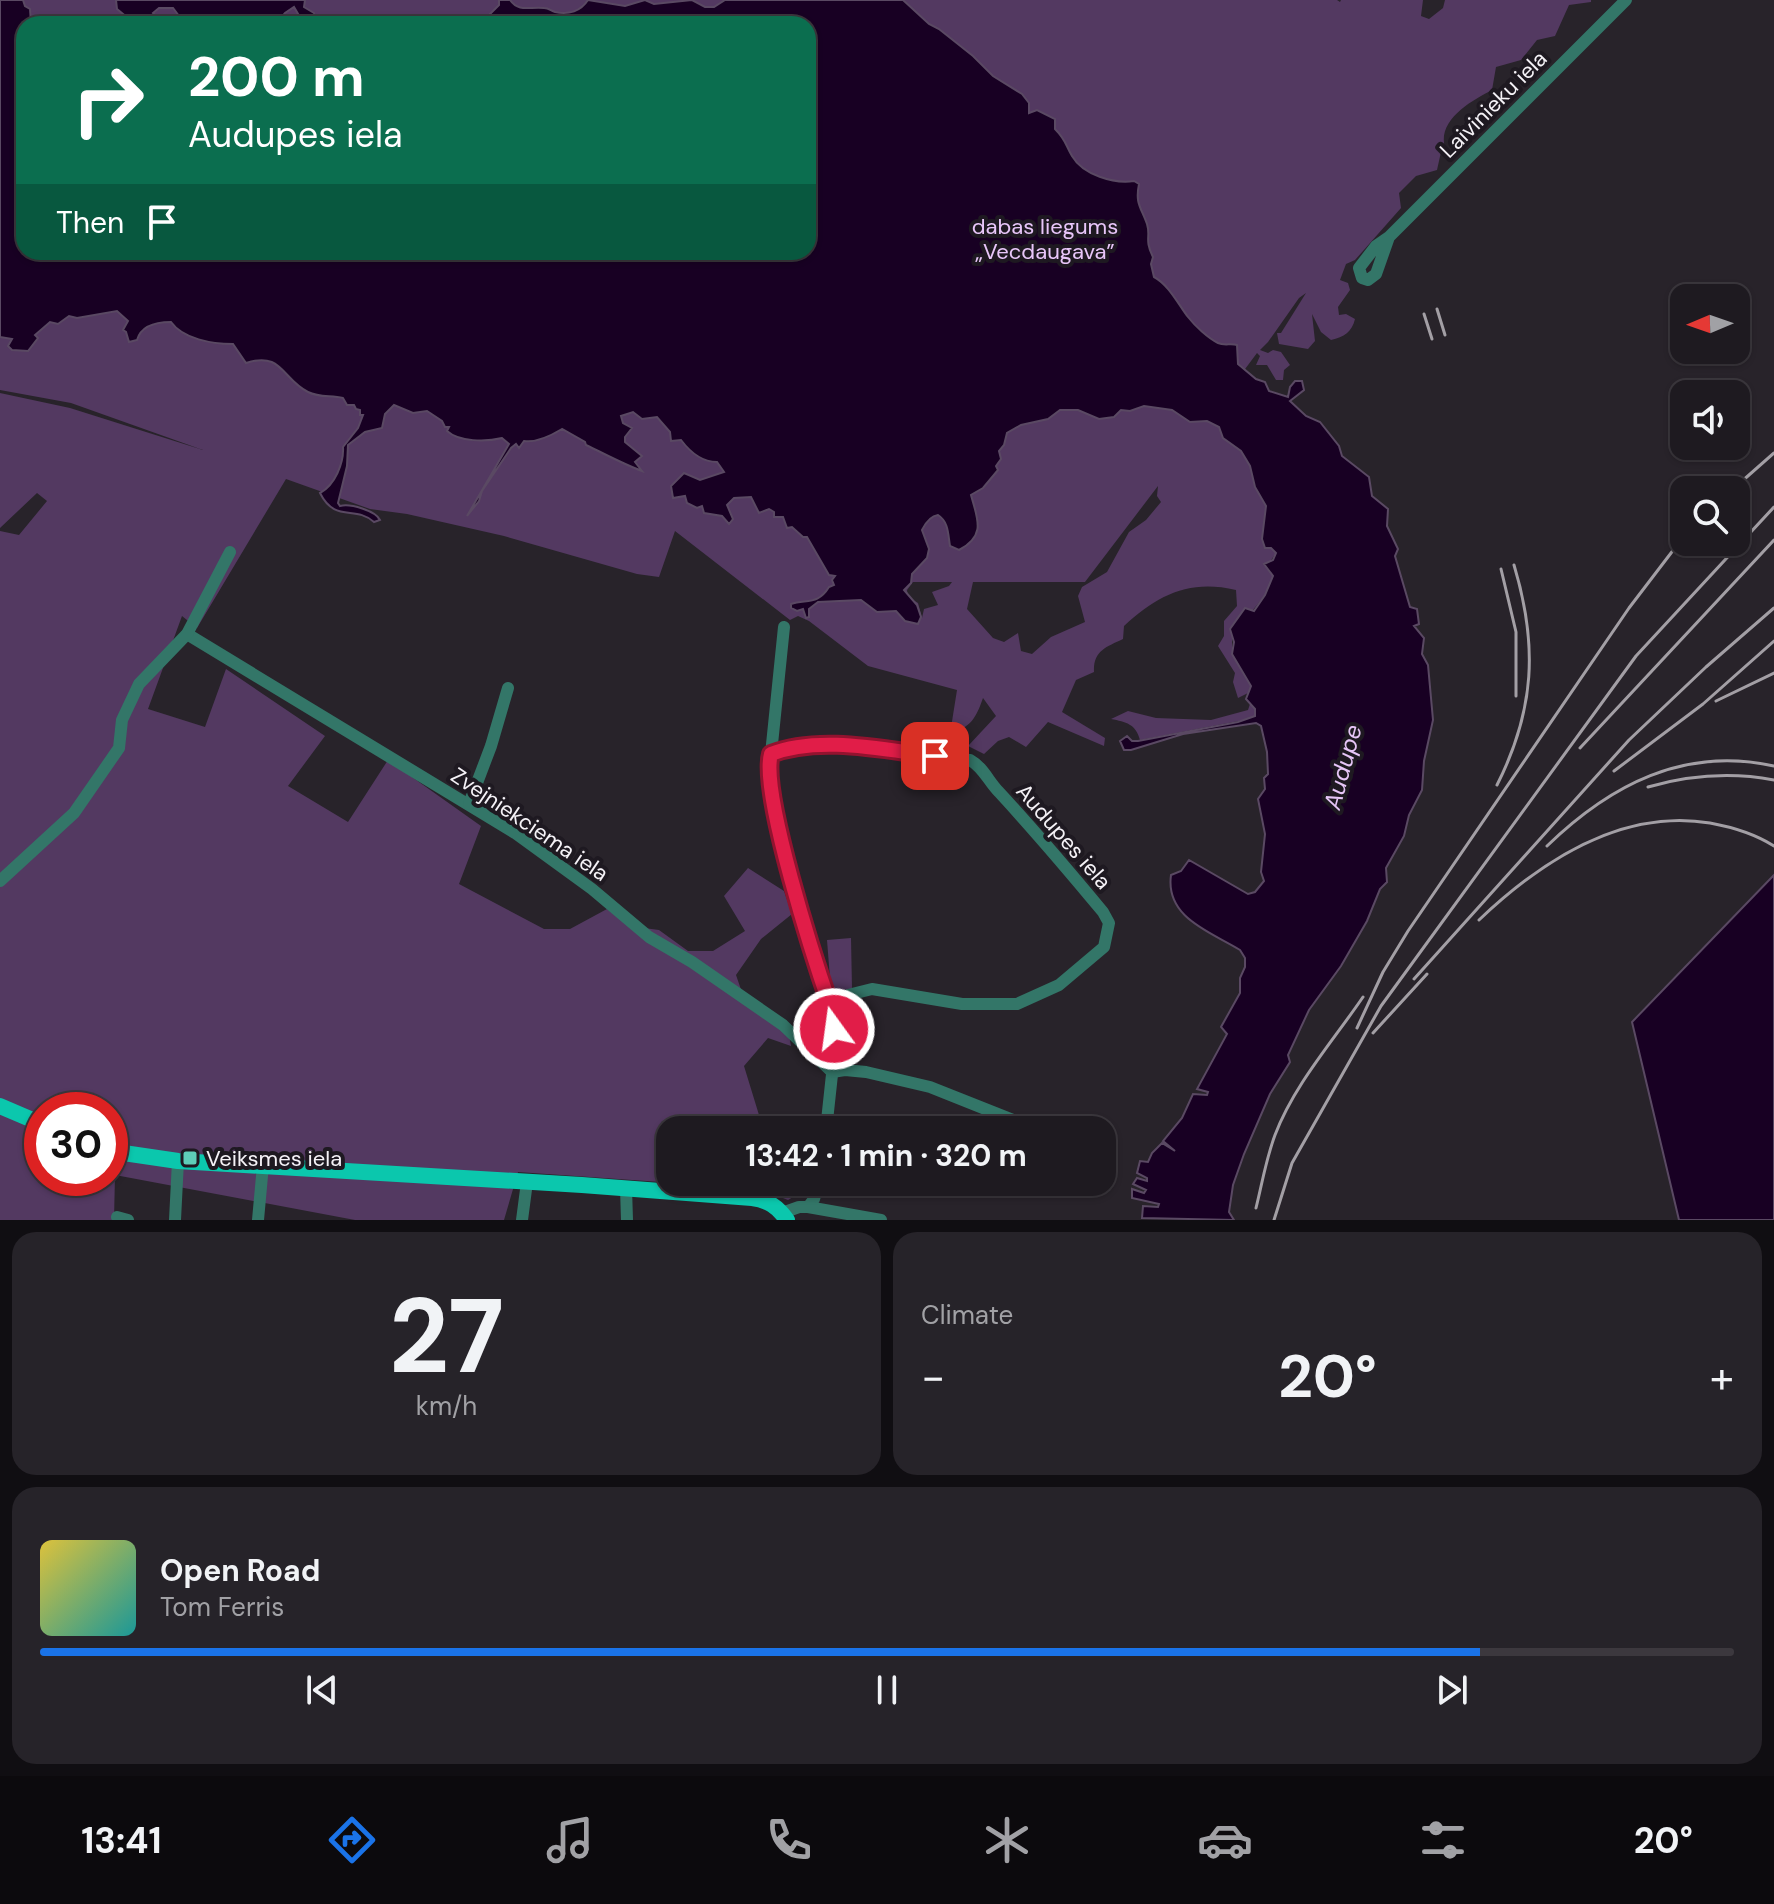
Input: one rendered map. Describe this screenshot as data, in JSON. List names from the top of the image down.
{
  "streets": {
    "street": ["Laivinieku iela", "Zvejniekciema iela", "Audupes iela"]
  },
  "water": ["Audupe"],
  "parks": ["dabas liegums „Vecdaugava”"],
  "places": {
    "transit": ["Veiksmes iela"]
  },
  "north": "left",
  "page": {
    "turn": ["200 m", "Audupes iela"],
    "then": "Then",
    "limit": "30",
    "trip": "13:42 · 1 min · 320 m",
    "tile": [
      ["27", "km/h"],
      "Climate"
    ],
    "heat": ["−", "20°", "+"],
    "song": ["Open Road", "Tom Ferris"],
    "tabs": ["13:41", "20°"]
  }
}
